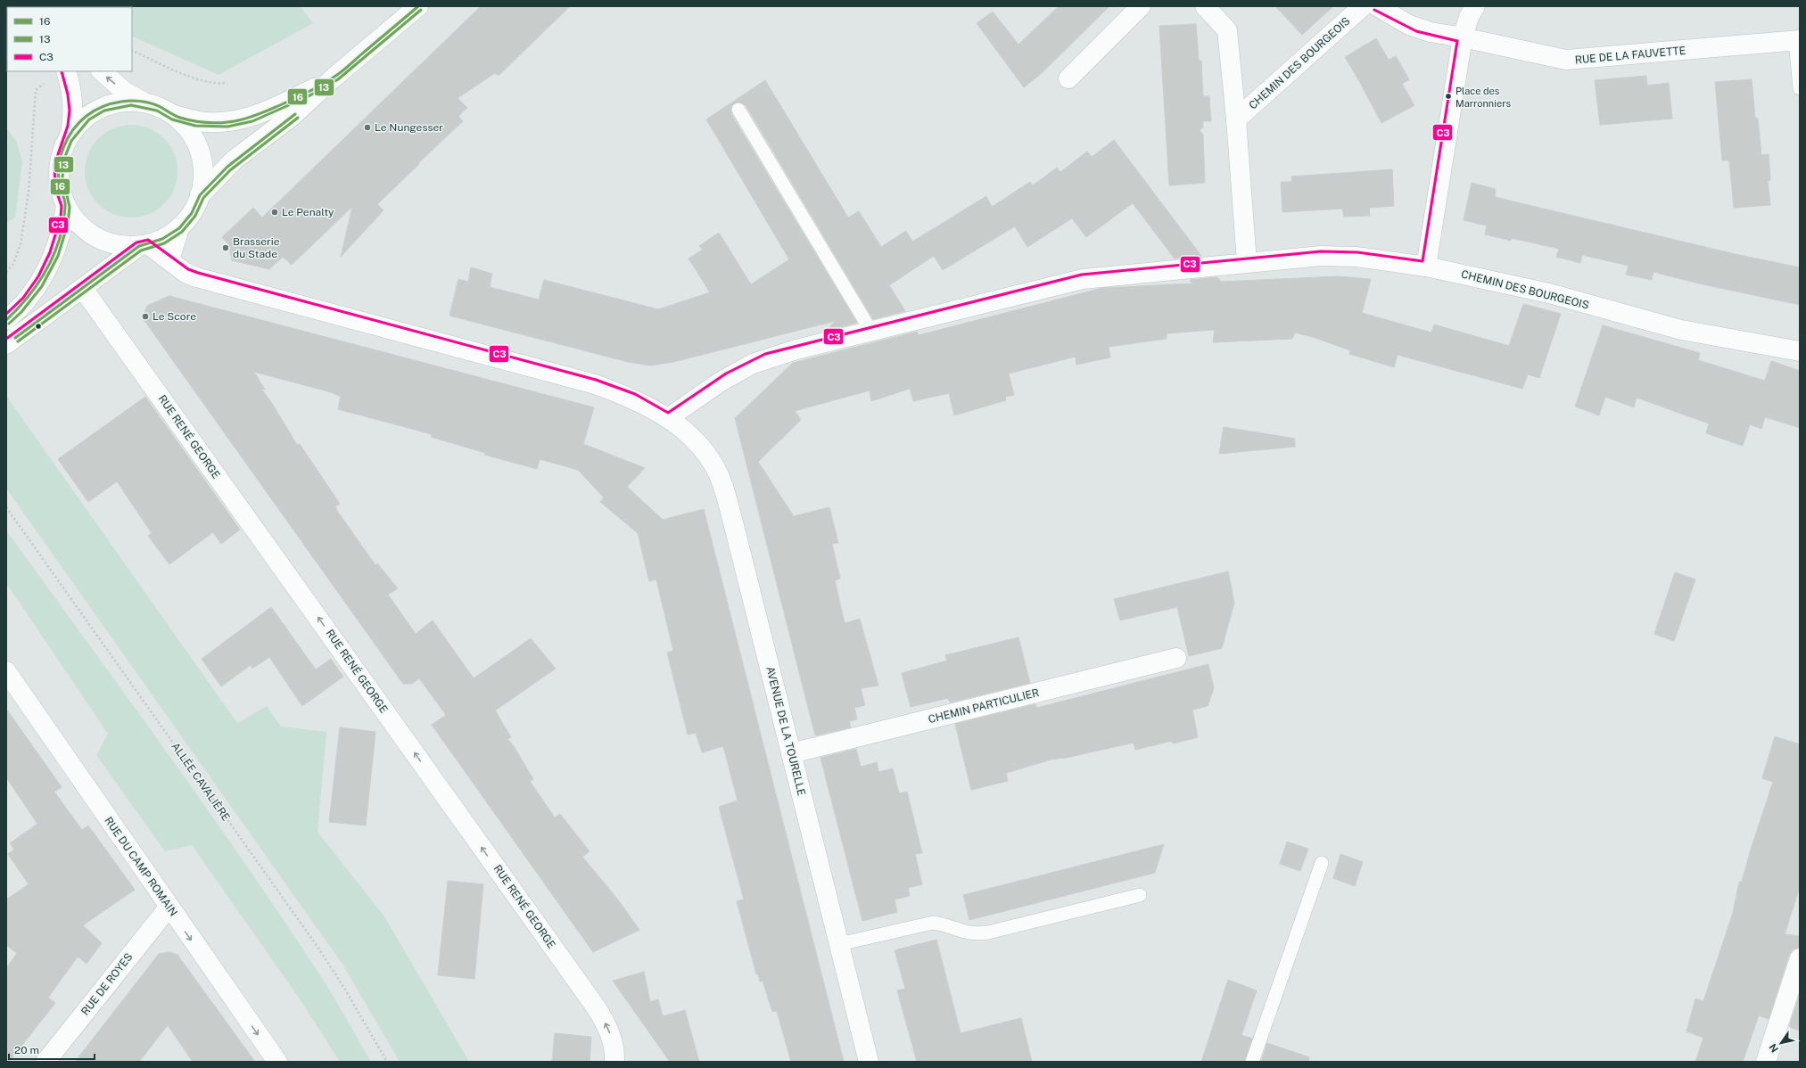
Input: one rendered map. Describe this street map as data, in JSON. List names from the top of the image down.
{
  "streets": {
    "street": [
      "RUE DE LA FAUVETTE",
      "CHEMIN DES BOURGEOIS",
      "RUE RENÉ GEORGE",
      "CHEMIN PARTICULIER",
      "AVENUE DE LA TOURELLE",
      "RUE DU CAMP ROMAIN",
      "RUE DE ROYES"
    ],
    "path": ["ALLÉE CAVALIÈRE"]
  },
  "crossings": [
    ["CHEMIN DES BOURGEOIS", "AVENUE DE LA TOURELLE"],
    ["CHEMIN PARTICULIER", "AVENUE DE LA TOURELLE"],
    ["RUE DU CAMP ROMAIN", "RUE DE ROYES"]
  ],
  "one_way": ["RUE RENÉ GEORGE", "RUE DU CAMP ROMAIN"],
  "places": [
    "Place des Marronniers",
    "Le Nungesser",
    "Le Penalty",
    "Brasserie du Stade",
    "Le Score"
  ],
  "lines": ["transit line 16", "transit line 13", "transit line C3"],
  "legend": ["16", "13", "C3"],
  "scale_bar": "20 m",
  "north": "bottom left"
}
